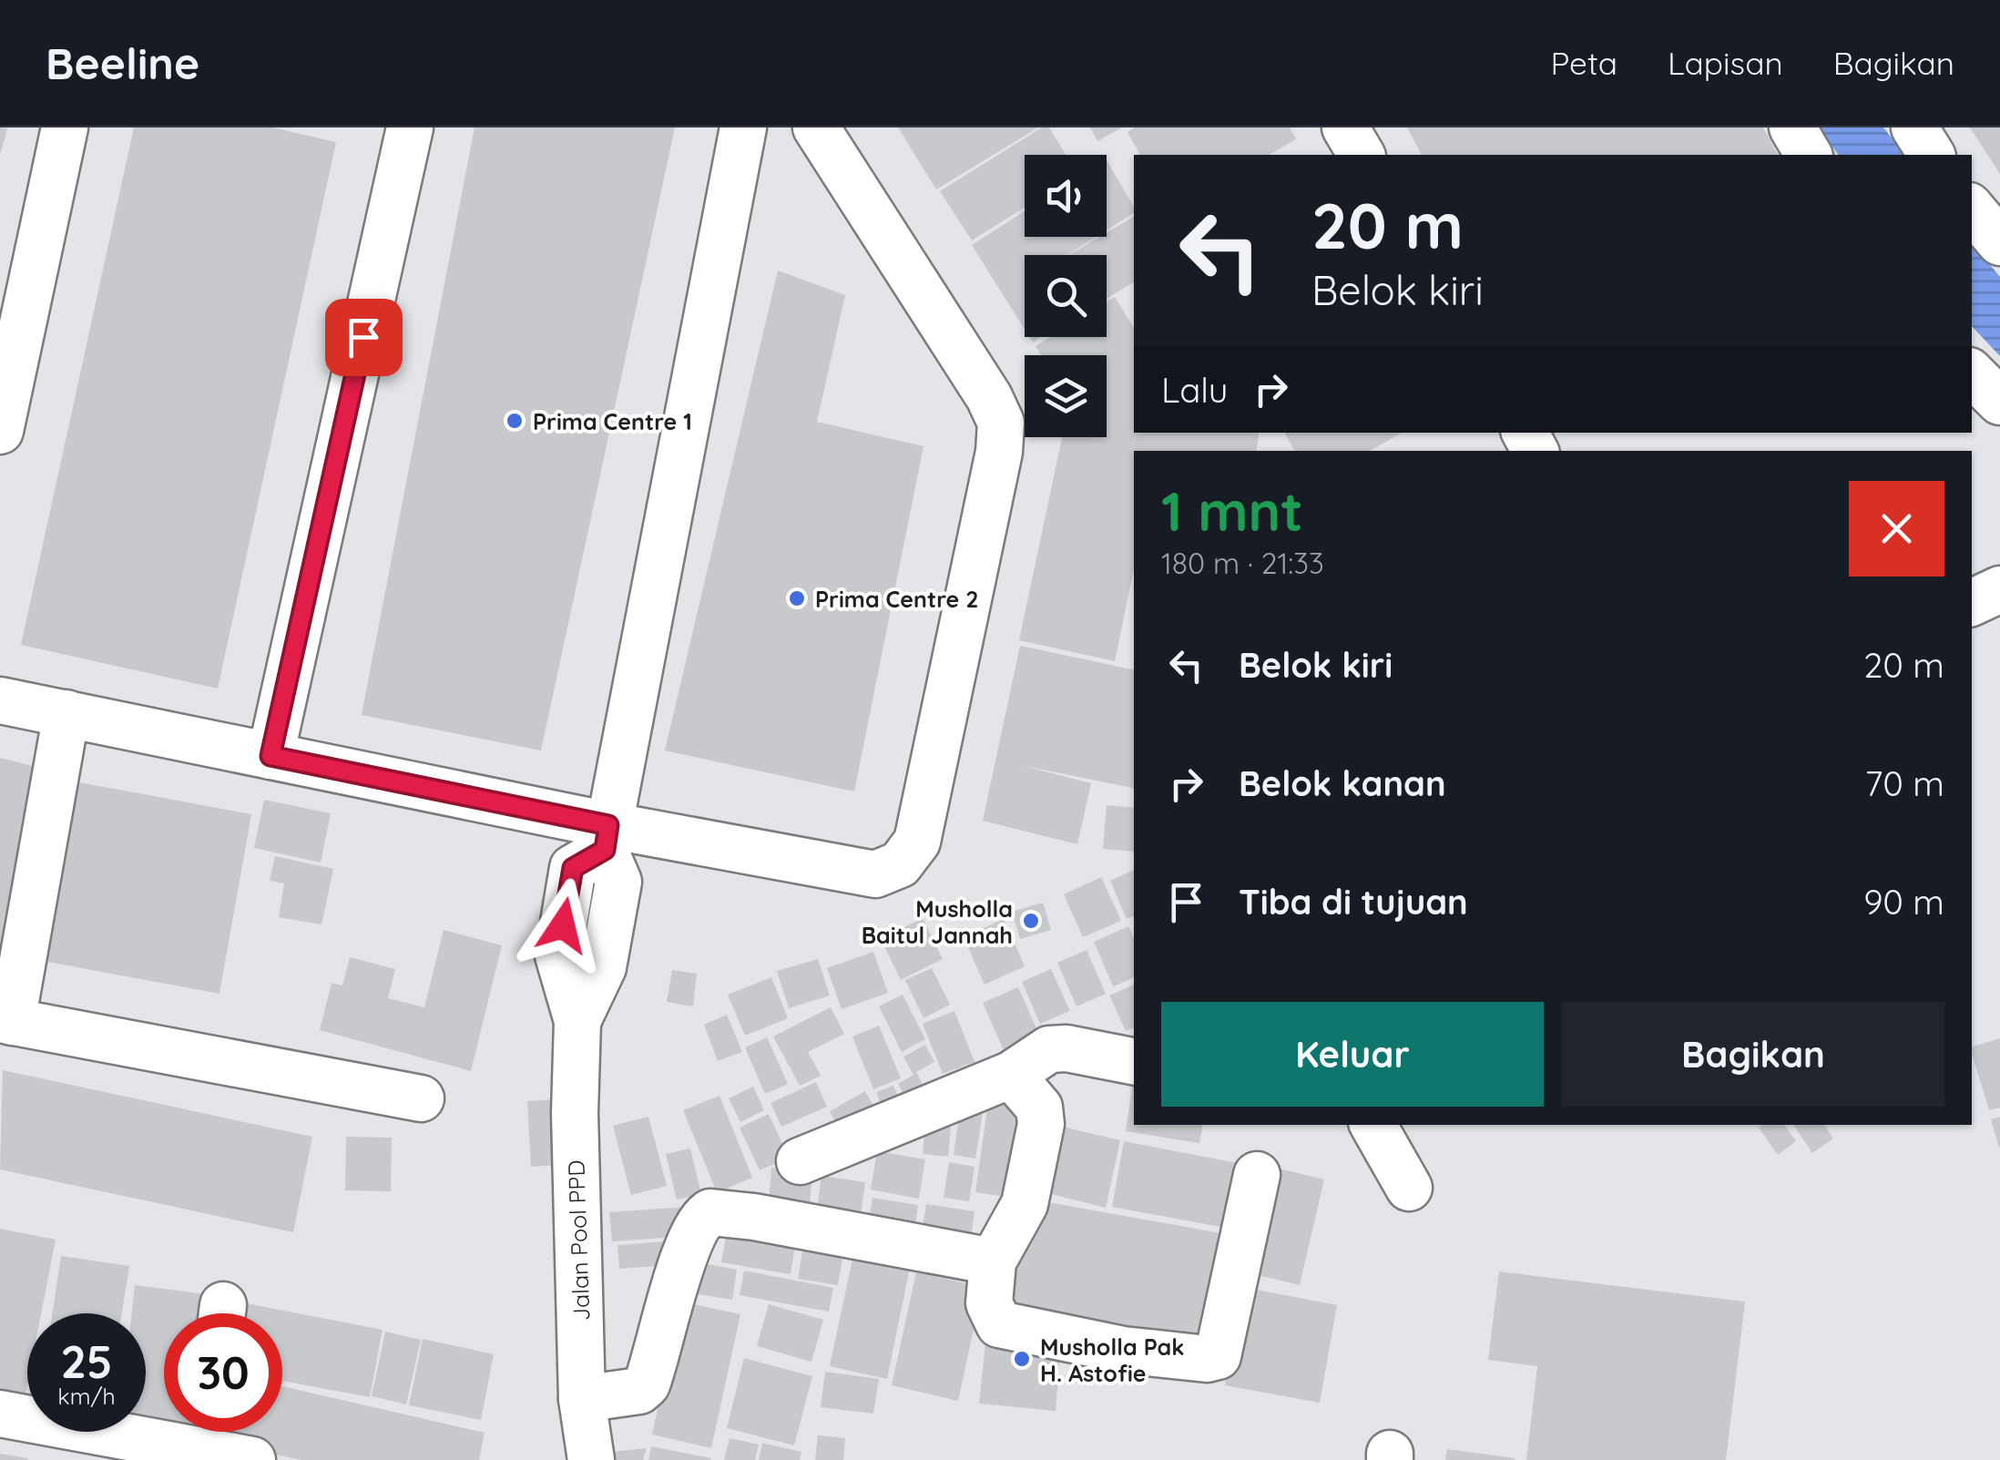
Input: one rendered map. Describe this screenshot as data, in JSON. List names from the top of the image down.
{
  "streets": {
    "street": ["Jalan Pool PPD"]
  },
  "places": [
    "Prima Centre 1",
    "Prima Centre 2",
    "Musholla Baitul Jannah",
    "Musholla Pak H. Astofie"
  ],
  "page": {
    "header": "Beeline",
    "nav": ["Peta", "Lapisan", "Bagikan"],
    "turn": ["20 m", "Belok kiri"],
    "then": "Lalu",
    "heading": ["1 mnt", "180 m · 21:33"],
    "list": [
      {
        "name": "Belok kiri",
        "value": "20 m"
      },
      {
        "name": "Belok kanan",
        "value": "70 m"
      },
      {
        "name": "Tiba di tujuan",
        "value": "90 m"
      }
    ],
    "buttons": ["Keluar", "Bagikan"],
    "speed": "25 km/h",
    "limit": "30"
  }
}
